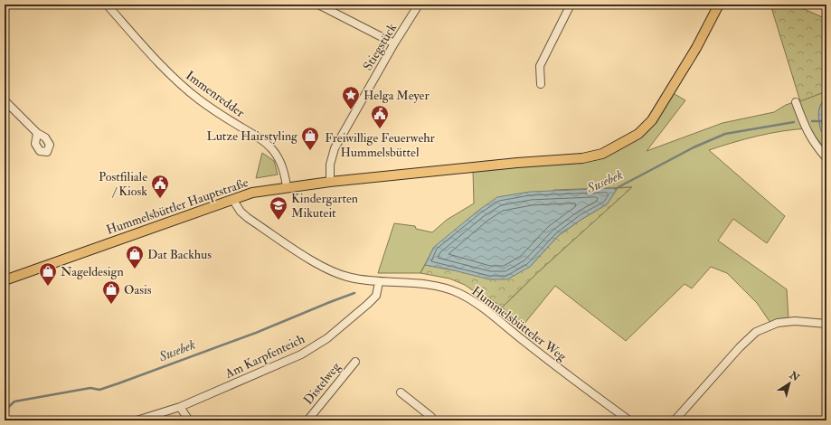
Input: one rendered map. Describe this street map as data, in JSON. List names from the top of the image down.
{
  "streets": {
    "main road": ["Hummelsbüttler Hauptstraße"],
    "street": [
      "Stiegstück",
      "Immenredder",
      "Hummelsbütteler Weg",
      "Am Karpfenteich",
      "Distelweg"
    ]
  },
  "crossings": [
    ["Stiegstück", "Hummelsbüttler Hauptstraße"],
    ["Immenredder", "Hummelsbüttler Hauptstraße"],
    ["Hummelsbüttler Hauptstraße", "Hummelsbütteler Weg"],
    ["Hummelsbütteler Weg", "Am Karpfenteich"]
  ],
  "water": ["Susebek"],
  "places": {
    "place": ["Helga Meyer"],
    "public building": ["Freiwillige Feuerwehr Hummelsbüttel", "Postfiliale / Kiosk"],
    "shop": [
      "Lutze Hairstyling",
      "Dat Backhus",
      "Nageldesign",
      "Oasis"
    ],
    "school or university": ["Kindergarten Mikuteit"]
  },
  "north": "top right"
}
